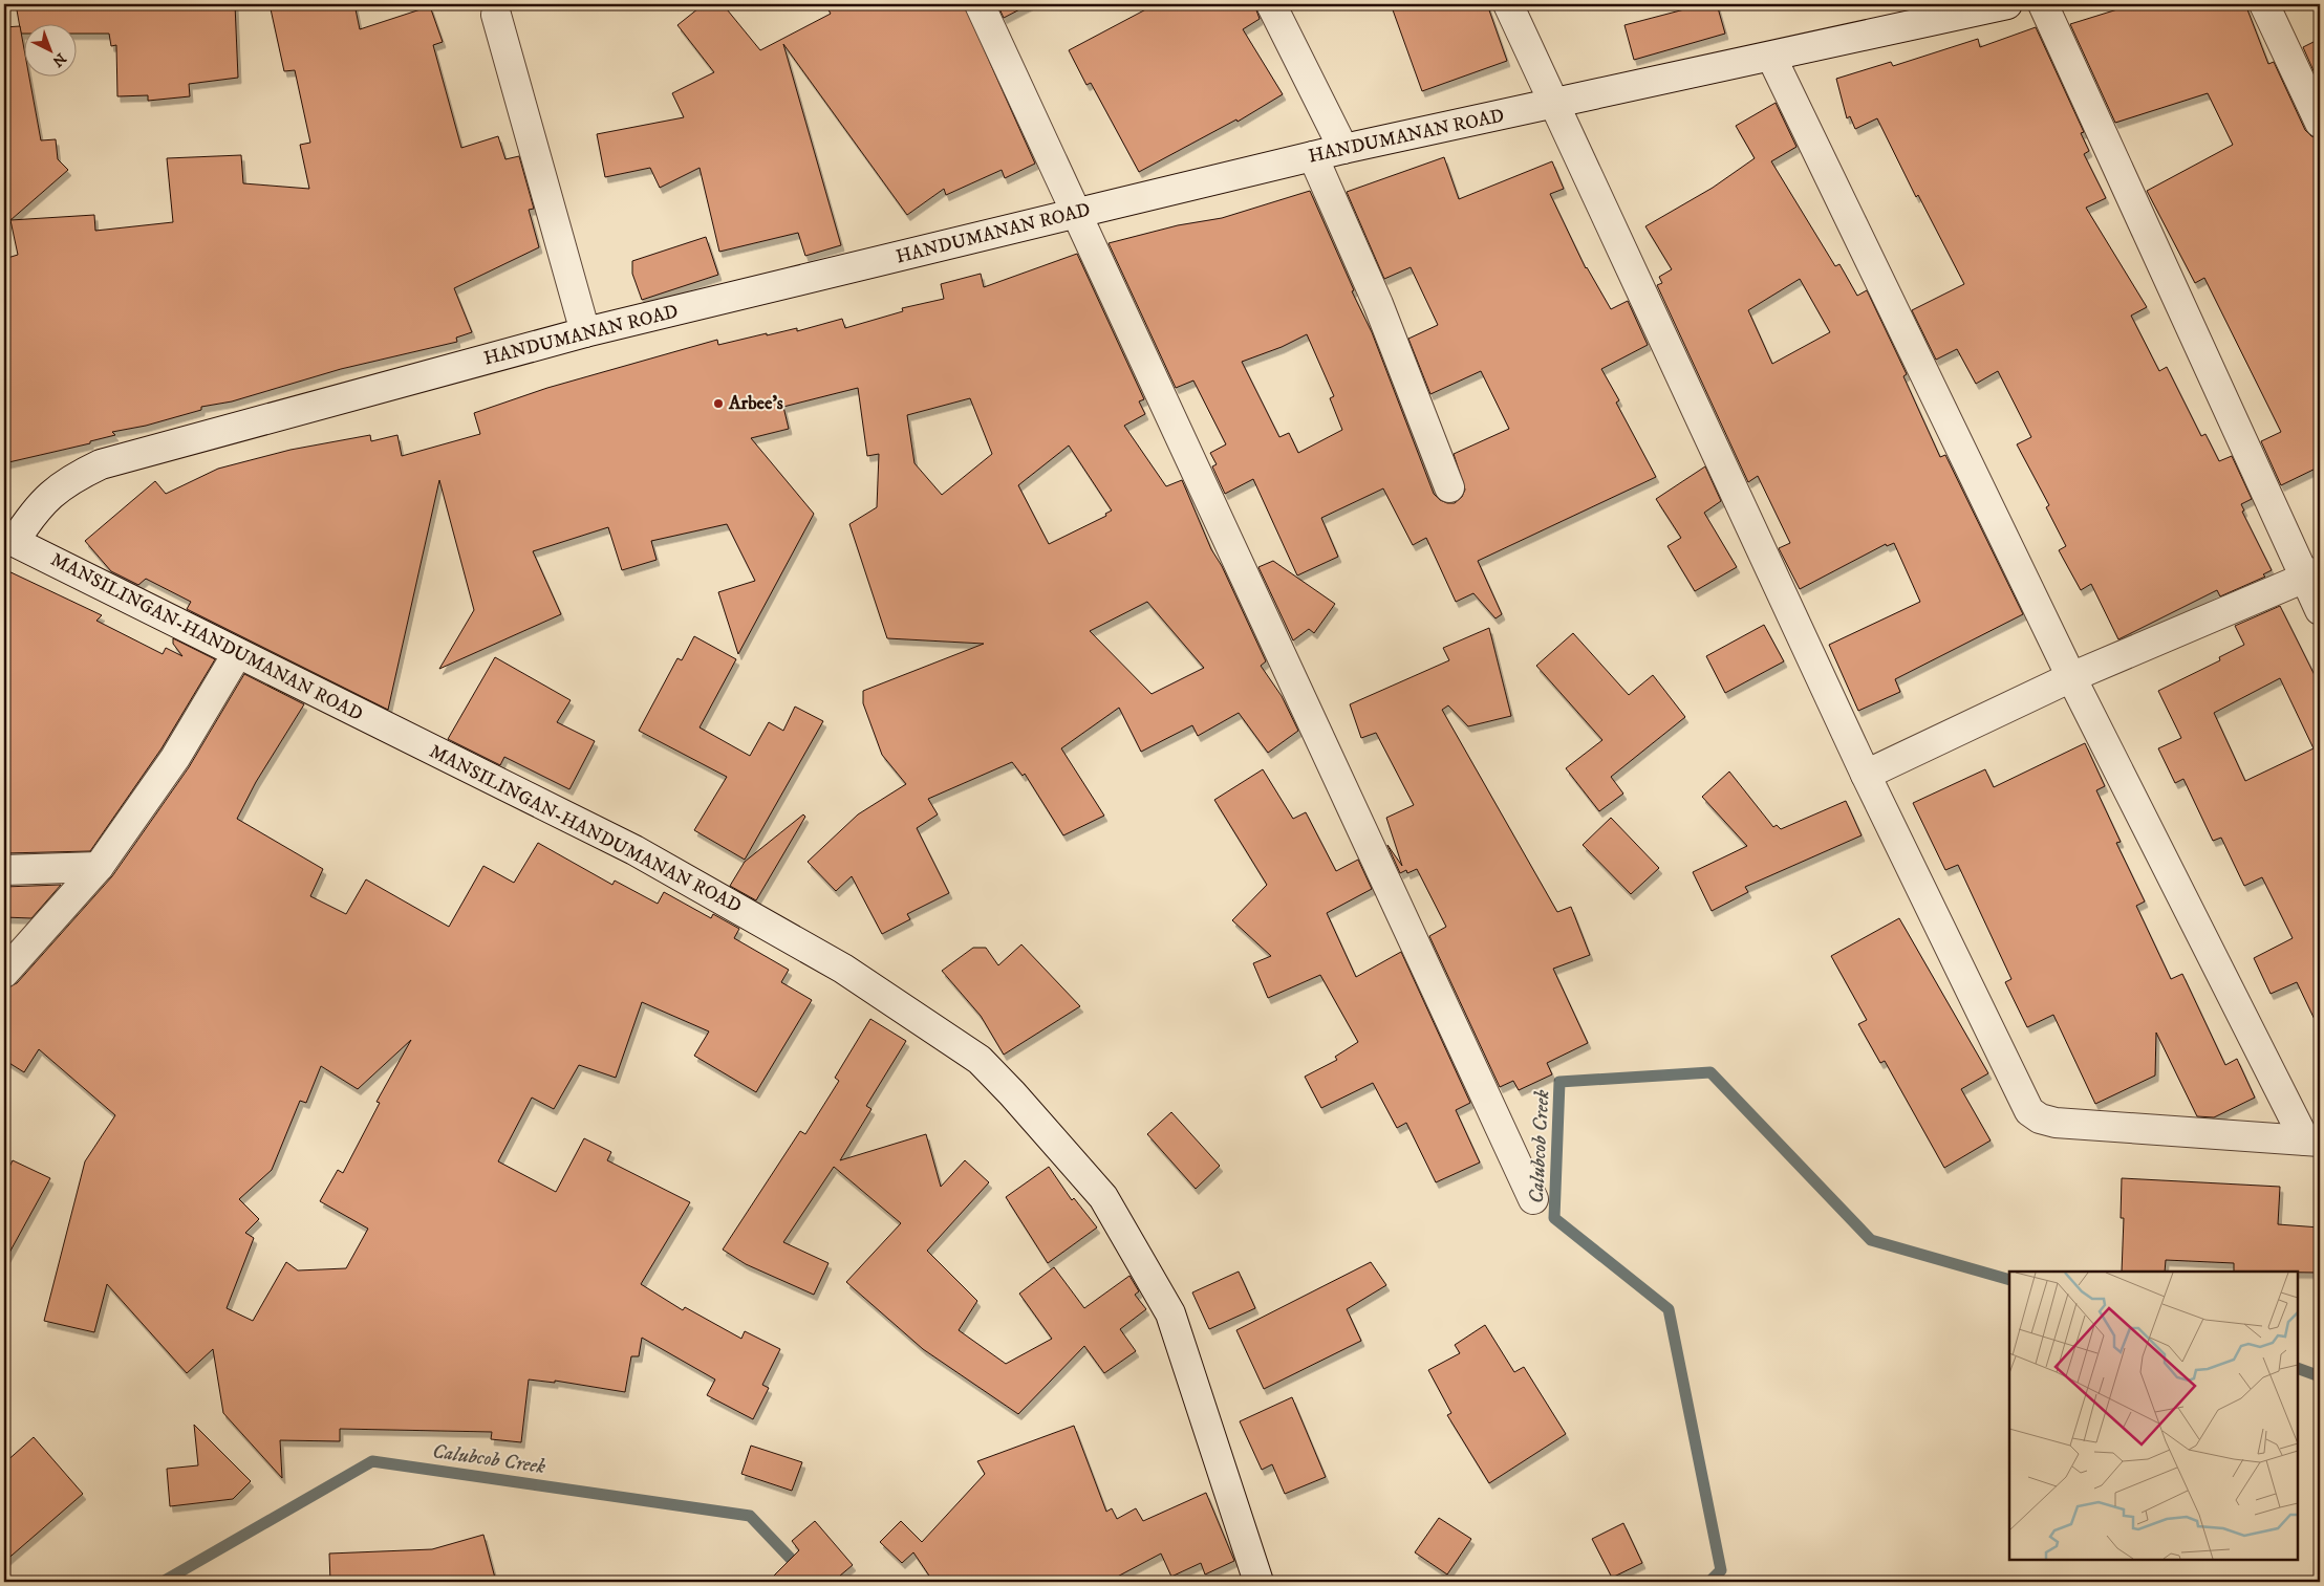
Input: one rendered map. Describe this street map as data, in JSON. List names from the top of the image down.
{
  "streets": {
    "street": ["HANDUMANAN ROAD", "MANSILINGAN-HANDUMANAN ROAD"]
  },
  "crossings": [
    ["HANDUMANAN ROAD", "MANSILINGAN-HANDUMANAN ROAD"]
  ],
  "water": ["Calubcob Creek"],
  "places": ["Arbee's"],
  "north": "bottom right"
}
